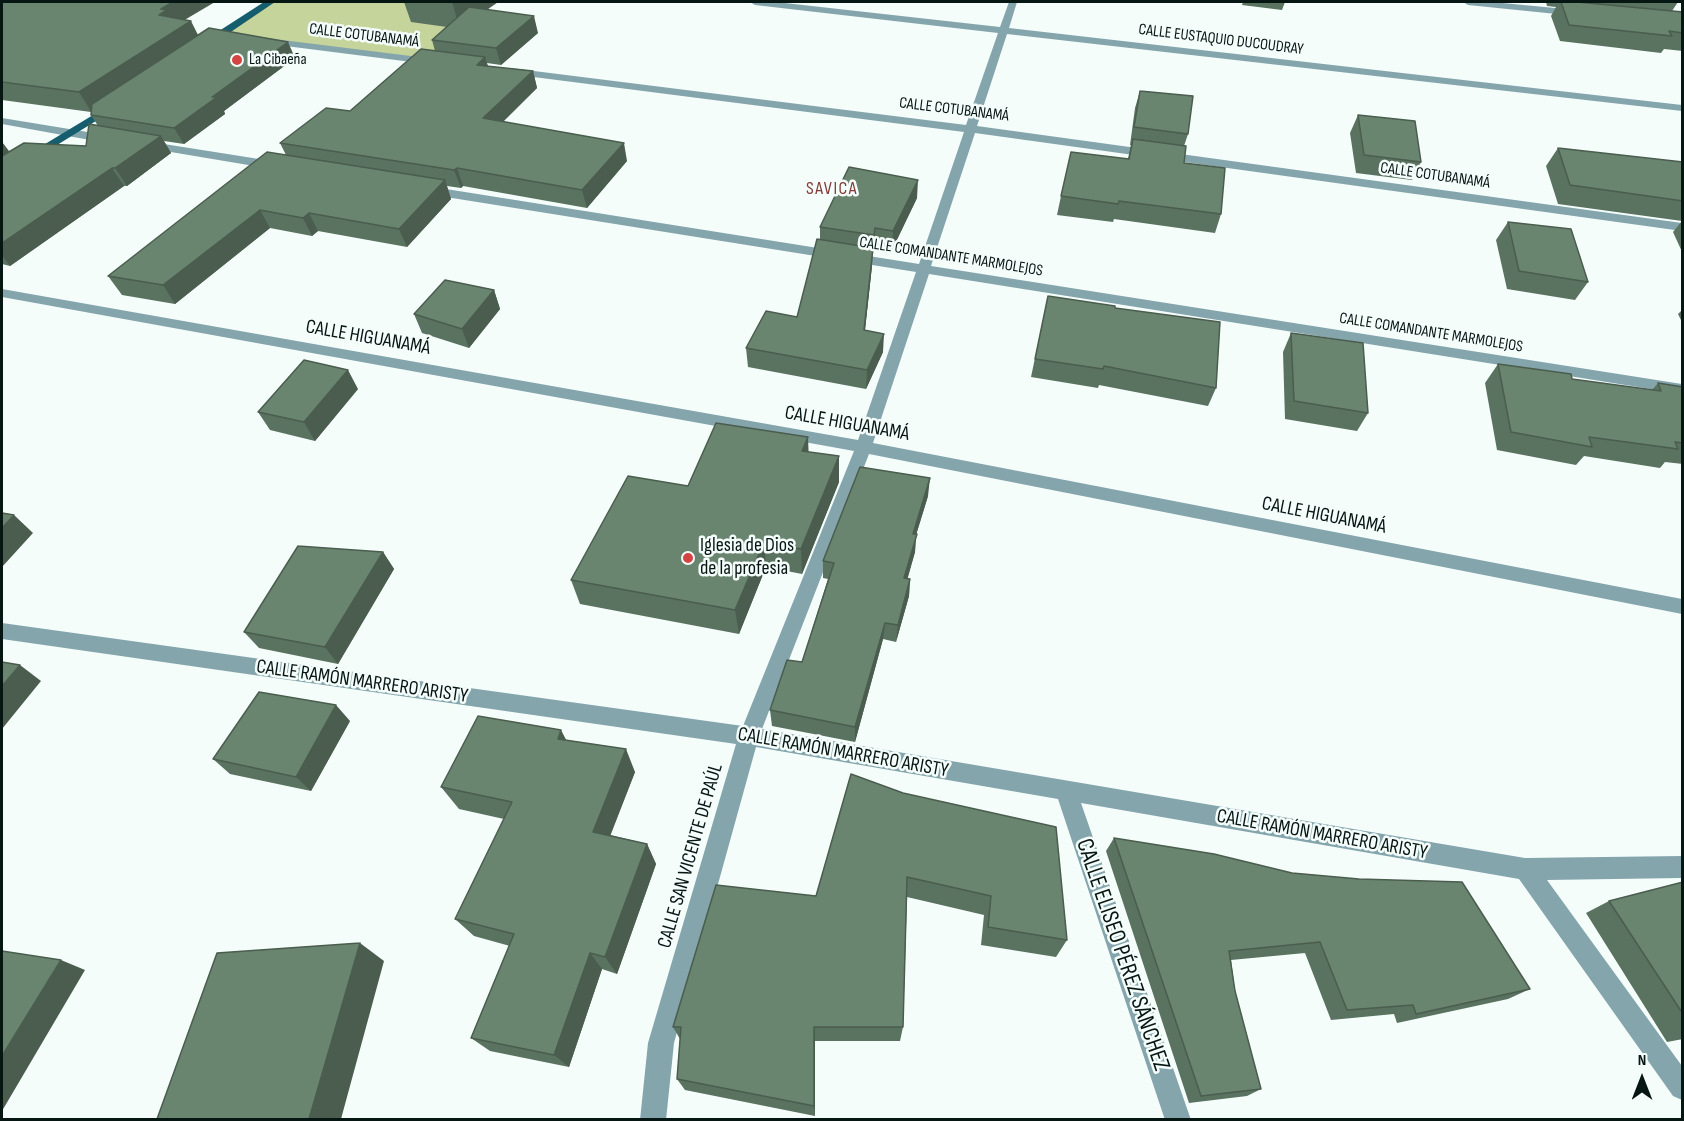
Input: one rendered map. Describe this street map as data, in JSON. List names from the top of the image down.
{
  "streets": {
    "street": [
      "CALLE COTUBANAMÁ",
      "CALLE EUSTAQUIO DUCOUDRAY",
      "CALLE COMANDANTE MARMOLEJOS",
      "CALLE HIGUANAMÁ",
      "CALLE RAMÓN MARRERO ARISTY",
      "CALLE SAN VICENTE DE PAÚL",
      "CALLE ELISEO PÉREZ SÁNCHEZ"
    ]
  },
  "crossings": [
    ["CALLE COTUBANAMÁ", "CALLE SAN VICENTE DE PAÚL"],
    ["CALLE EUSTAQUIO DUCOUDRAY", "CALLE SAN VICENTE DE PAÚL"],
    ["CALLE COMANDANTE MARMOLEJOS", "CALLE SAN VICENTE DE PAÚL"],
    ["CALLE HIGUANAMÁ", "CALLE SAN VICENTE DE PAÚL"],
    ["CALLE RAMÓN MARRERO ARISTY", "CALLE SAN VICENTE DE PAÚL"],
    ["CALLE RAMÓN MARRERO ARISTY", "CALLE ELISEO PÉREZ SÁNCHEZ"]
  ],
  "districts": ["SAVICA"],
  "places": ["La Cibaeña", "Iglesia de Dios de la profesia"],
  "north": "top"
}
